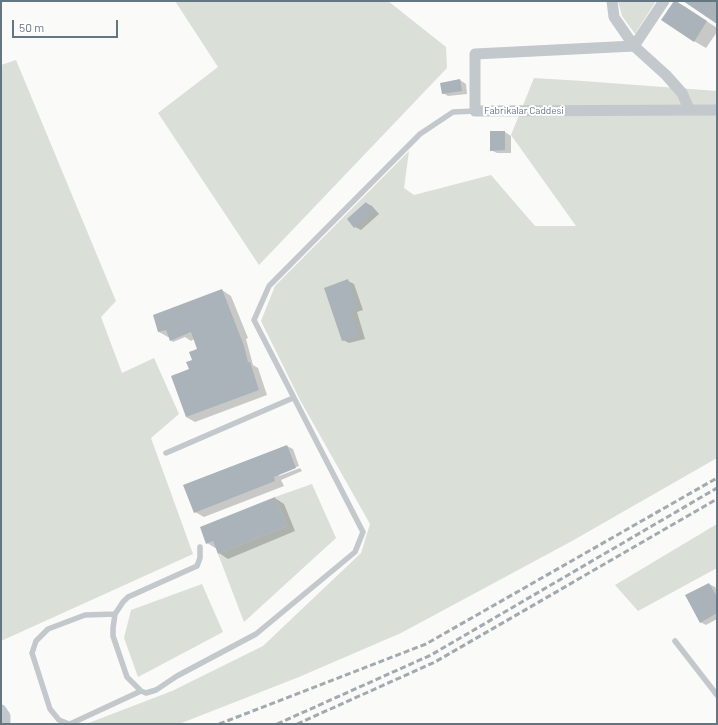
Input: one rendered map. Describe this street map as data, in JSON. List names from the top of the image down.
{
  "streets": {
    "street": ["Fabrikalar Caddesi"]
  },
  "scale_bar": "50 m"
}
